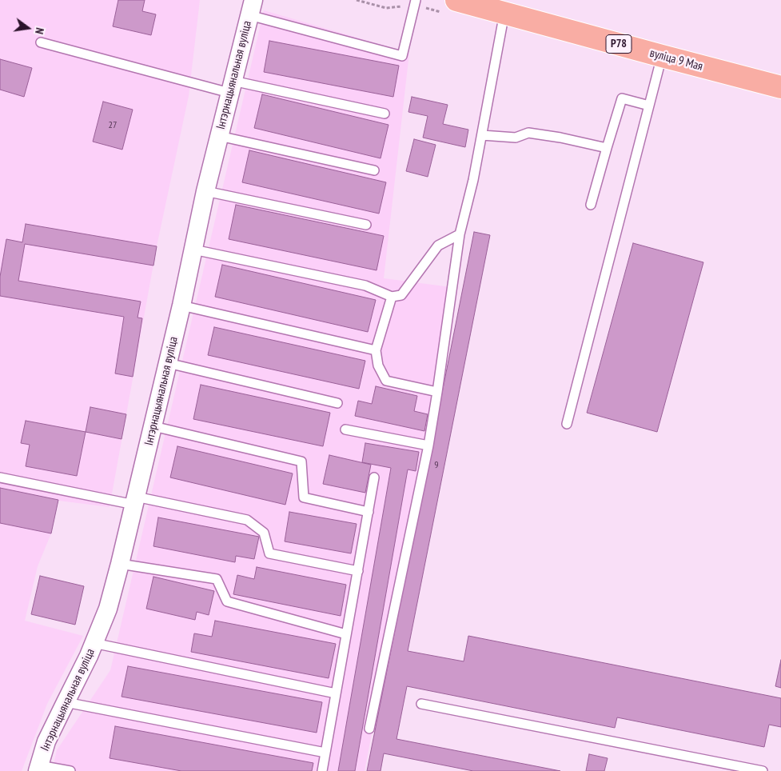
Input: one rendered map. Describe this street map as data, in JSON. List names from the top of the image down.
{
  "streets": {
    "main road": ["Р78", "вуліца 9 Мая"],
    "street": ["Інтэрнацыянальная вуліца"]
  },
  "house_numbers": ["27", "9"],
  "north": "right"
}
